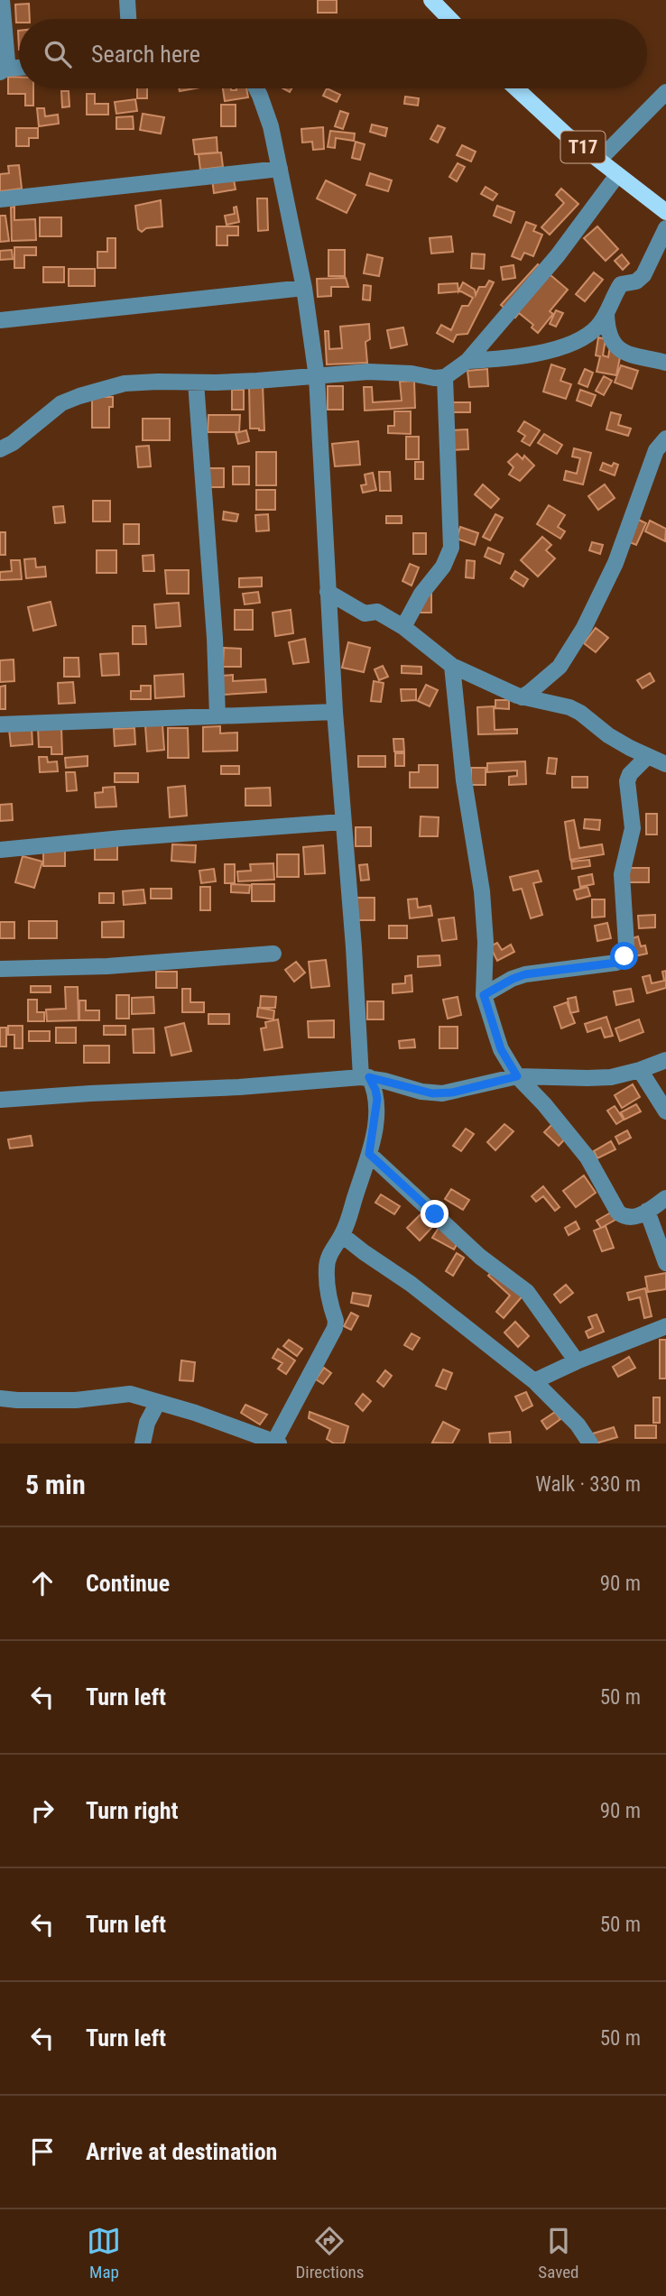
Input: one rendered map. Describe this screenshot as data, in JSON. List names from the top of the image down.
{
  "streets": {
    "main road": ["T17"]
  },
  "page": {
    "search": "Search here",
    "heading": ["5 min", "Walk · 330 m"],
    "list": [
      ["Continue", "90 m"],
      ["Turn left", "50 m"],
      ["Turn right", "90 m"],
      ["Turn left", "50 m"],
      ["Turn left", "50 m"],
      "Arrive at destination"
    ],
    "nav": ["Map", "Directions", "Saved"]
  }
}
